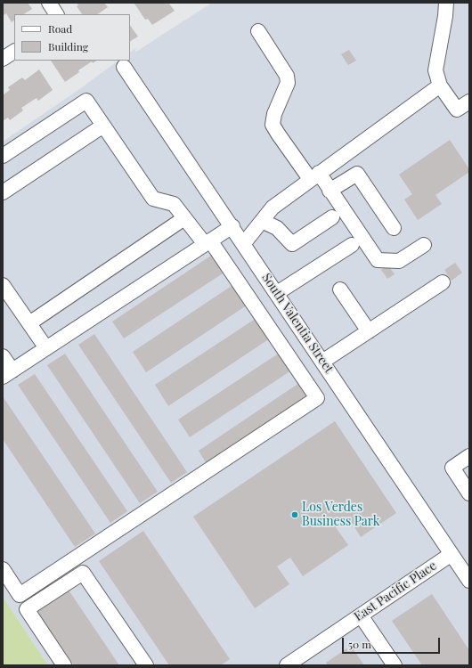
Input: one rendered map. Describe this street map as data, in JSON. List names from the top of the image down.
{
  "streets": {
    "street": ["South Valentia Street", "East Pacific Place"]
  },
  "crossings": [
    ["South Valentia Street", "East Pacific Place"]
  ],
  "places": ["Los Verdes Business Park"],
  "legend": ["Road", "Building"],
  "scale_bar": "50 m"
}
